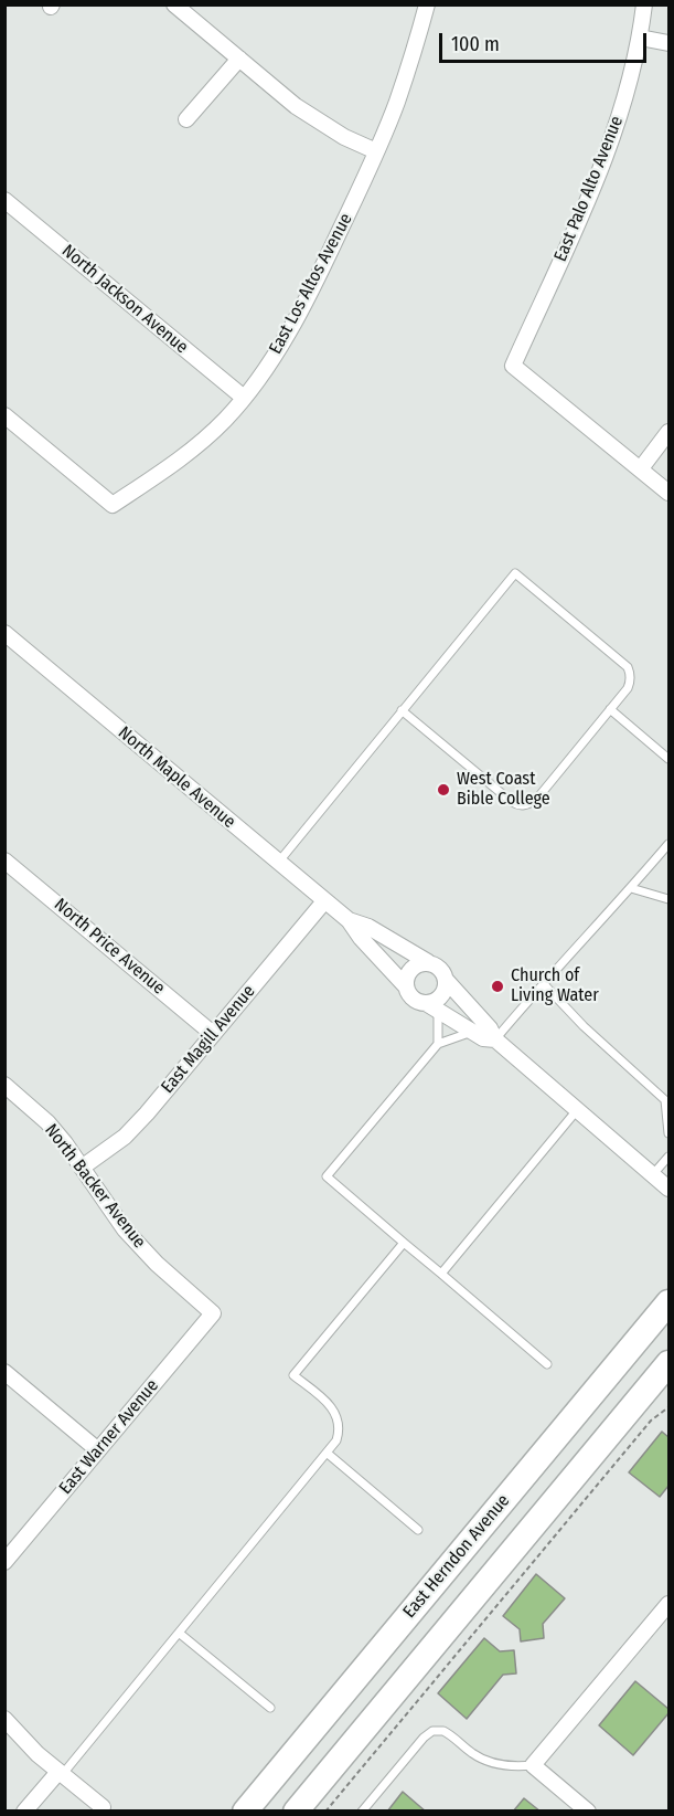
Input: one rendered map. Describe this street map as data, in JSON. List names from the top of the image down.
{
  "streets": {
    "main road": ["East Herndon Avenue"],
    "street": [
      "East Palo Alto Avenue",
      "East Los Altos Avenue",
      "North Jackson Avenue",
      "North Maple Avenue",
      "North Price Avenue",
      "East Magill Avenue",
      "North Backer Avenue",
      "East Warner Avenue"
    ]
  },
  "crossings": [
    ["East Los Altos Avenue", "North Jackson Avenue"],
    ["North Maple Avenue", "East Magill Avenue"],
    ["North Price Avenue", "East Magill Avenue"],
    ["East Magill Avenue", "North Backer Avenue"],
    ["North Backer Avenue", "East Warner Avenue"]
  ],
  "places": ["West Coast Bible College", "Church of Living Water"],
  "scale_bar": "100 m"
}
